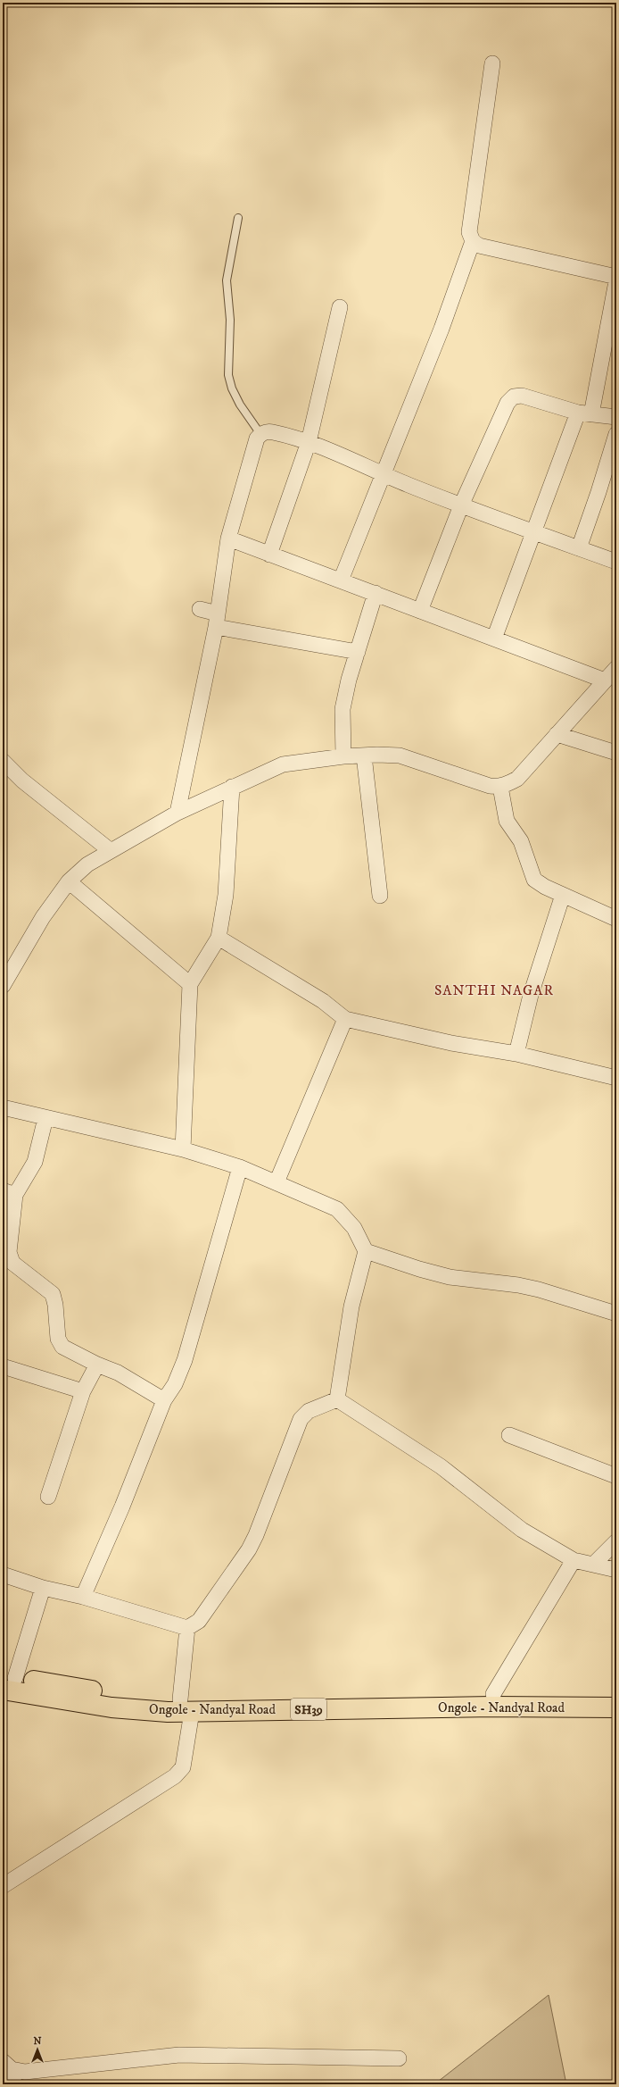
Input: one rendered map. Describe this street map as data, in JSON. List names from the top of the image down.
{
  "streets": {
    "main road": ["Ongole - Nandyal Road", "SH39"]
  },
  "districts": ["SANTHI NAGAR"],
  "north": "top"
}
